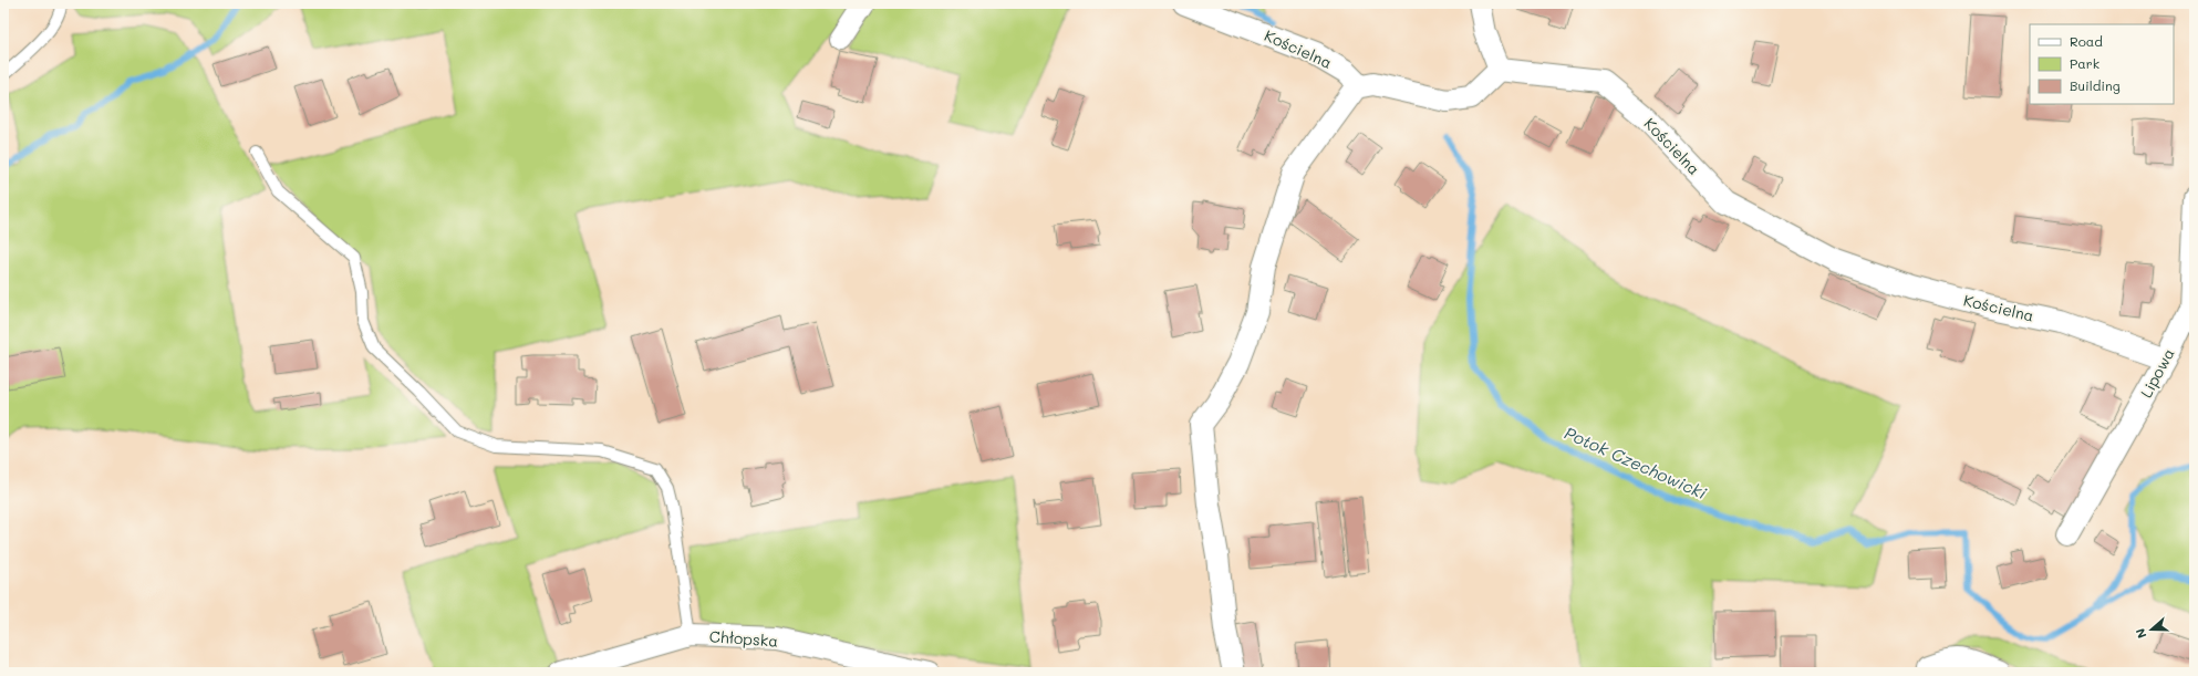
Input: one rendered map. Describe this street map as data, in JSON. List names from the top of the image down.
{
  "streets": {
    "street": ["Kościelna", "Lipowa", "Chłopska"]
  },
  "crossings": [
    ["Kościelna", "Lipowa"]
  ],
  "water": ["Potok Czechowicki"],
  "legend": ["Road", "Park", "Building"],
  "north": "left"
}
